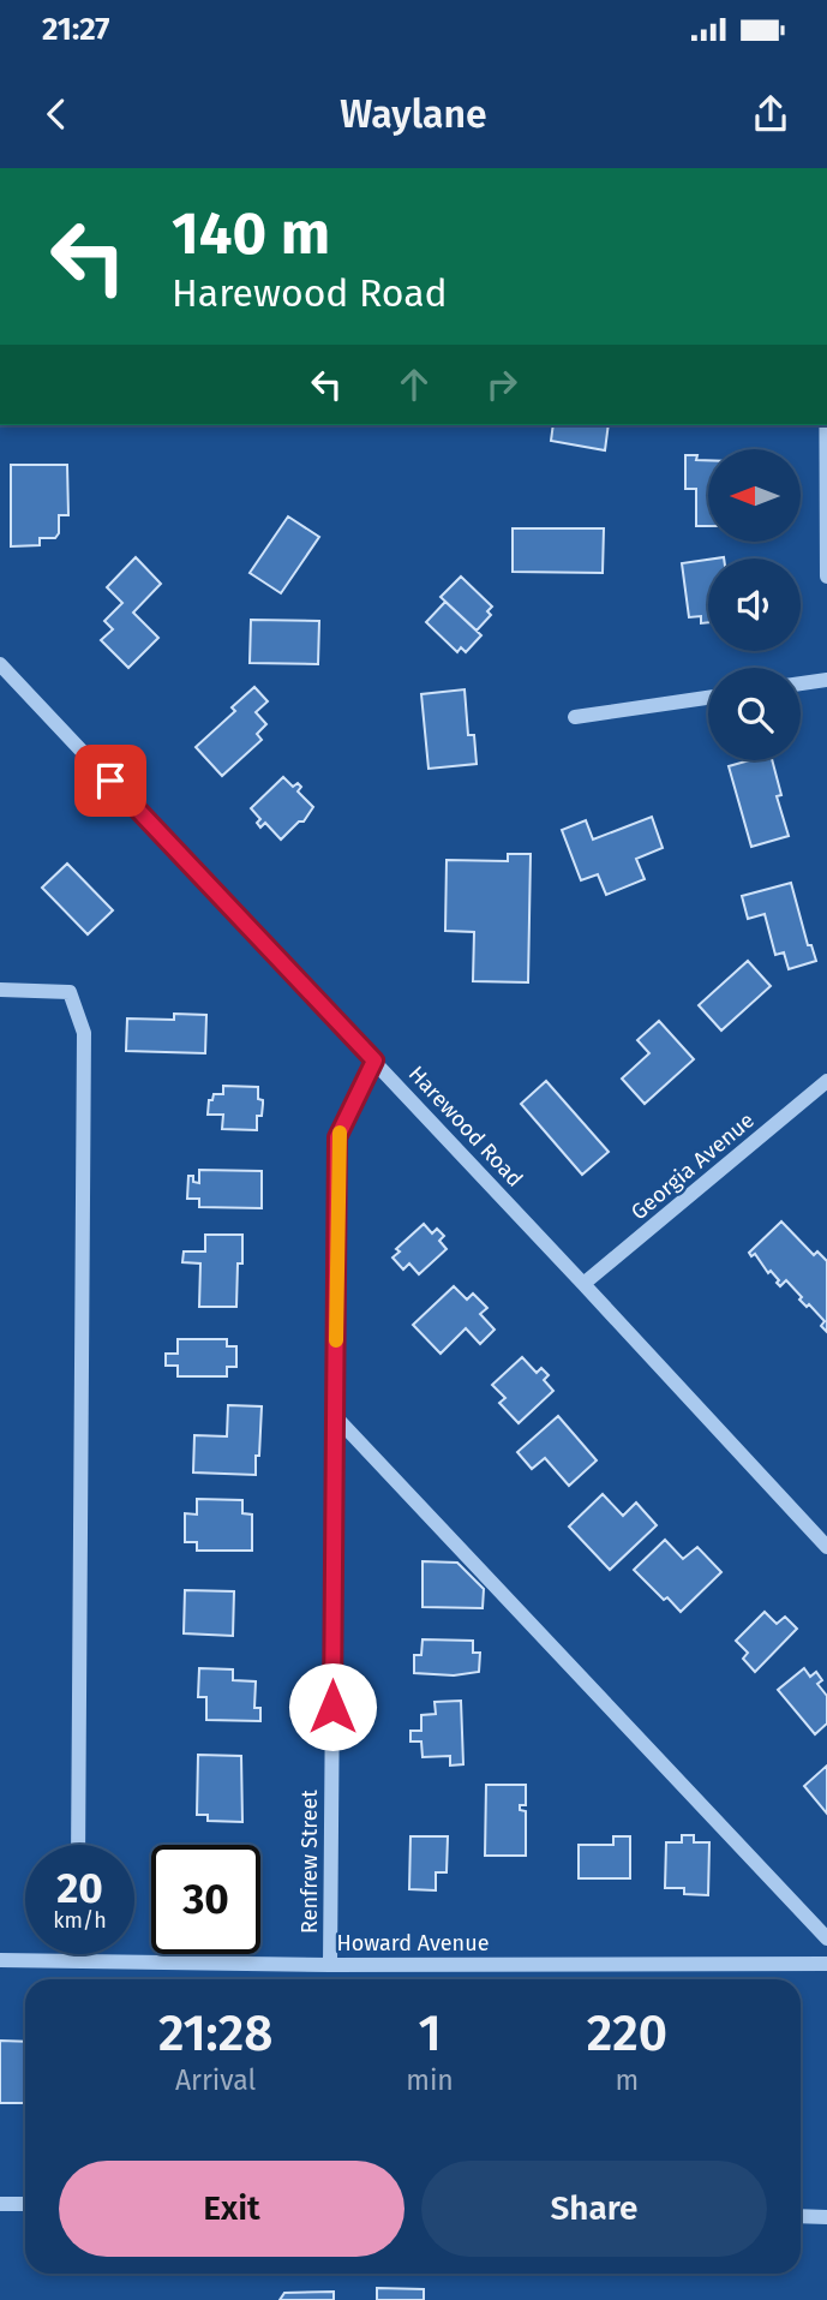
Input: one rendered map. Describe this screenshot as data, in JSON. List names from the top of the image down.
{
  "streets": {
    "street": [
      "Harewood Road",
      "Georgia Avenue",
      "Renfrew Street",
      "Howard Avenue"
    ]
  },
  "crossings": [
    ["Harewood Road", "Georgia Avenue"],
    ["Harewood Road", "Renfrew Street"],
    ["Renfrew Street", "Howard Avenue"]
  ],
  "north": "left",
  "page": {
    "status": "21:27",
    "header": "Waylane",
    "turn": ["140 m", "Harewood Road"],
    "speed": "20 km/h",
    "limit": "30",
    "eta": [
      "21:28",
      "Arrival",
      "1",
      "min",
      "220",
      "m"
    ],
    "buttons": ["Exit", "Share"]
  }
}
